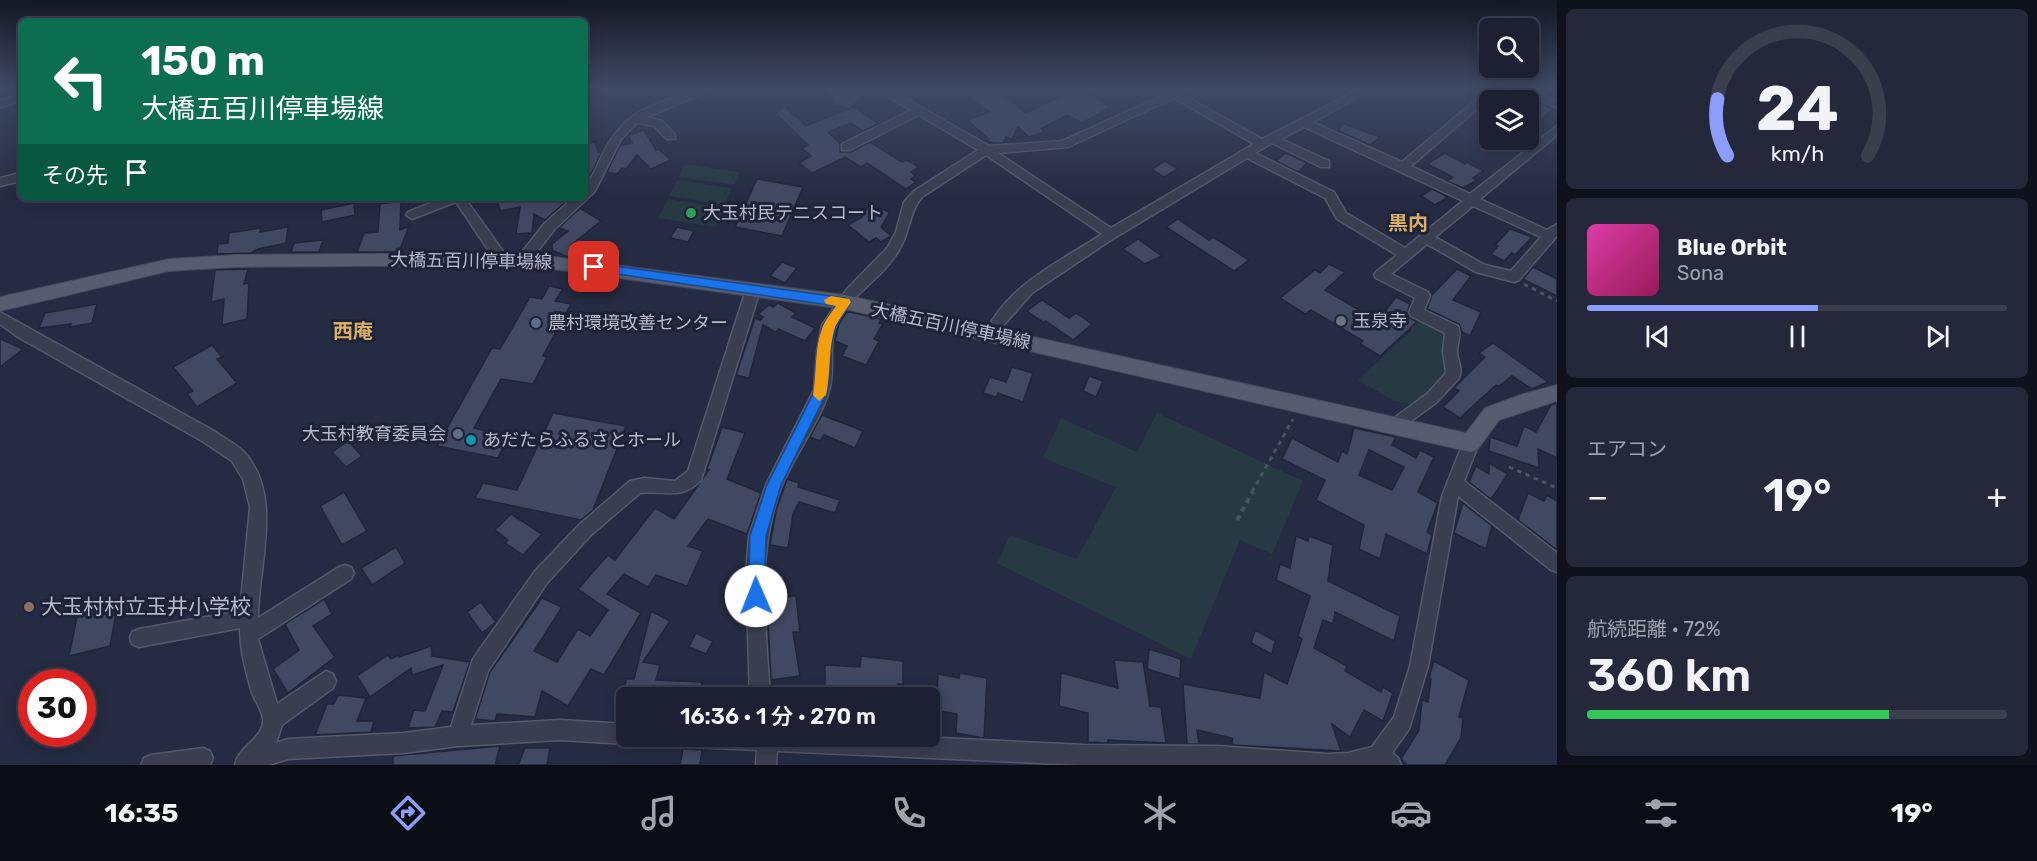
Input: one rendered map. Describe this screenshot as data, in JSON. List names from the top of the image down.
{
  "streets": {
    "main road": ["大橋五百川停車場線"]
  },
  "districts": ["黒内", "西庵"],
  "places": [
    "大玉村民テニスコート",
    "玉泉寺",
    "農村環境改善センター",
    "大玉村教育委員会",
    "あだたらふるさとホール",
    "大玉村村立玉井小学校"
  ],
  "page": {
    "turn": ["150 m", "大橋五百川停車場線"],
    "then": "その先",
    "song": ["Blue Orbit", "Sona"],
    "tile": [
      "エアコン",
      ["航続距離 · 72%", "360 km"]
    ],
    "heat": ["−", "19°", "+"],
    "limit": "30",
    "trip": "16:36 · 1 分 · 270 m",
    "tabs": ["16:35", "19°"],
    "gauge": ["24", "km/h"]
  }
}
